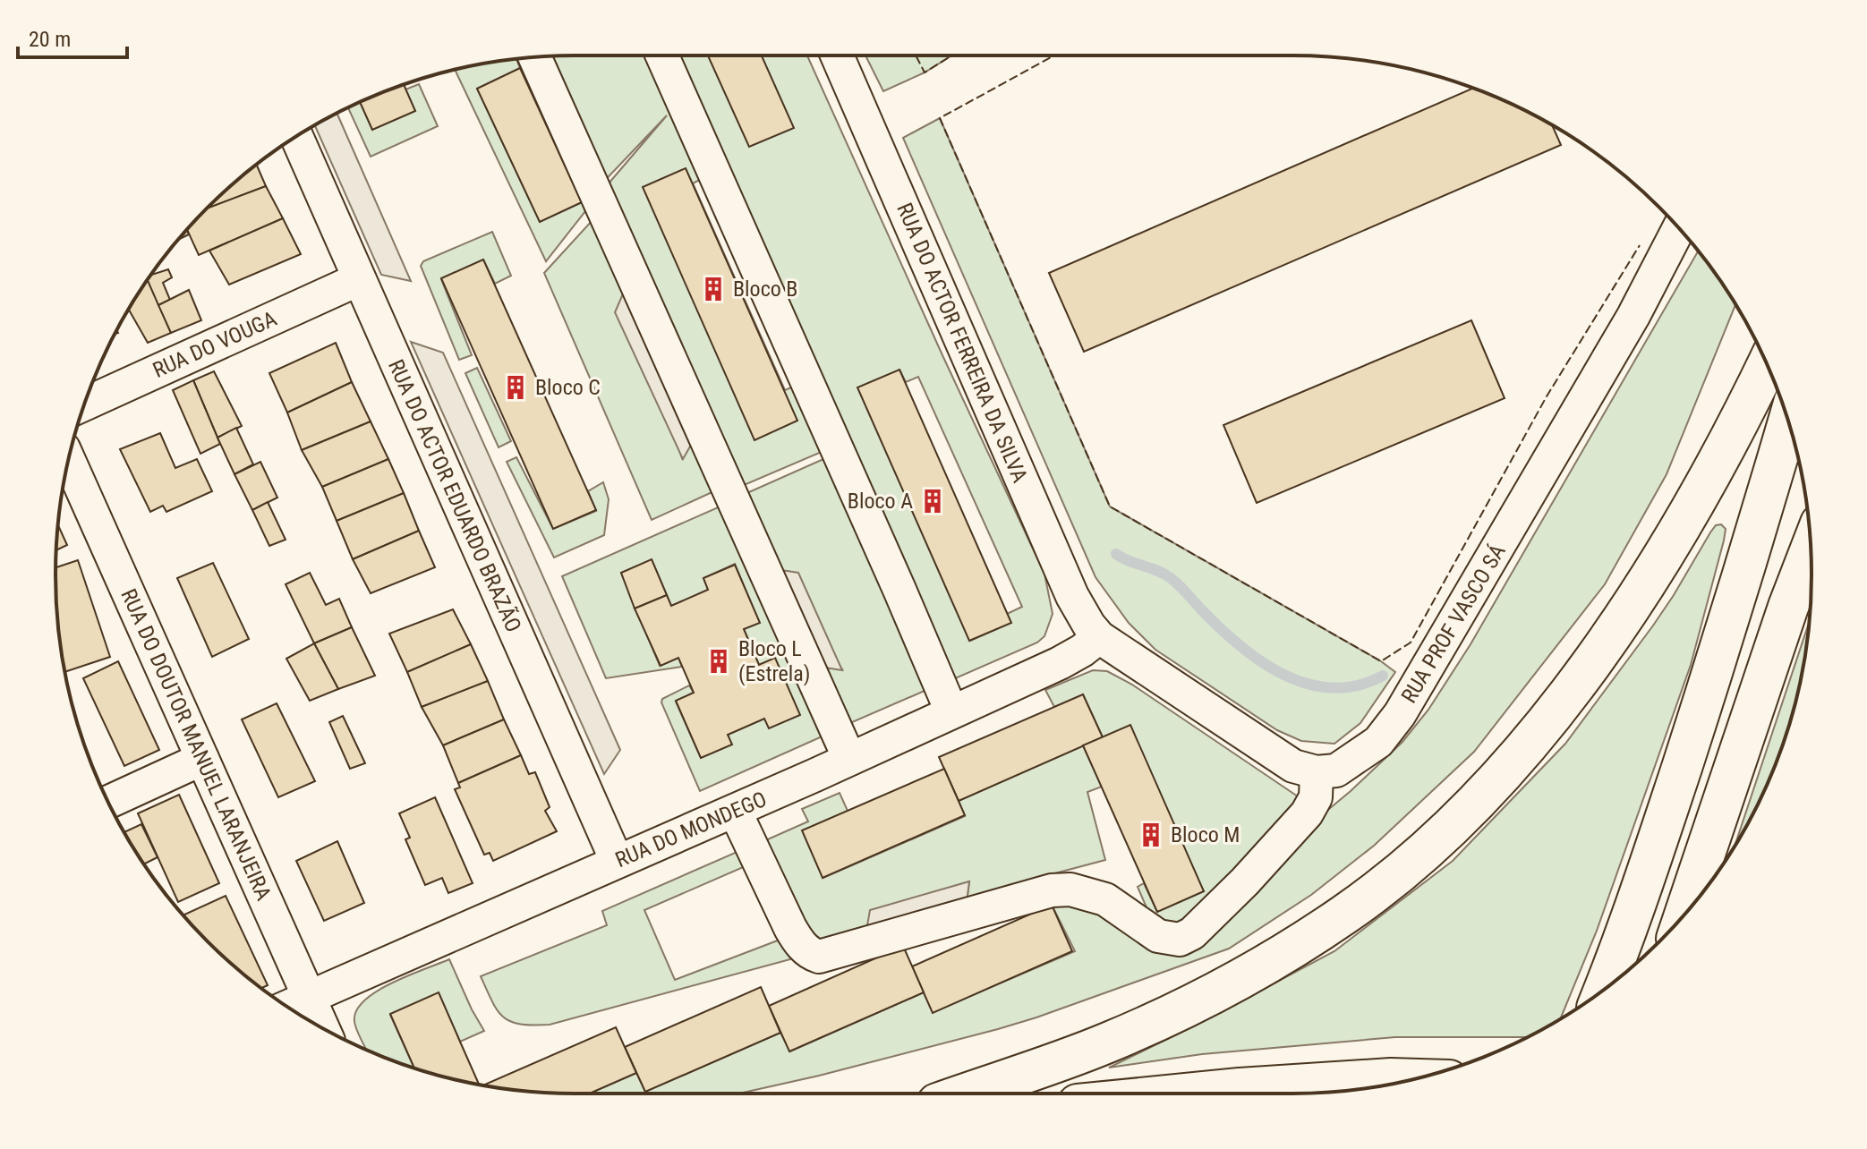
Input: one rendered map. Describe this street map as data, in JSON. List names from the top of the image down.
{
  "streets": {
    "street": [
      "RUA DO ACTOR FERREIRA DA SILVA",
      "RUA DO VOUGA",
      "RUA DO ACTOR EDUARDO BRAZÃO",
      "RUA PROF VASCO SÁ",
      "RUA DO DOUTOR MANUEL LARANJEIRA",
      "RUA DO MONDEGO"
    ]
  },
  "crossings": [
    ["RUA DO ACTOR FERREIRA DA SILVA", "RUA DO MONDEGO"],
    ["RUA DO VOUGA", "RUA DO ACTOR EDUARDO BRAZÃO"],
    ["RUA DO ACTOR EDUARDO BRAZÃO", "RUA DO MONDEGO"],
    ["RUA DO DOUTOR MANUEL LARANJEIRA", "RUA DO MONDEGO"]
  ],
  "places": {
    "building": [
      "Bloco B",
      "Bloco C",
      "Bloco A",
      "Bloco L (Estrela)",
      "Bloco M"
    ]
  },
  "scale_bar": "20 m"
}
